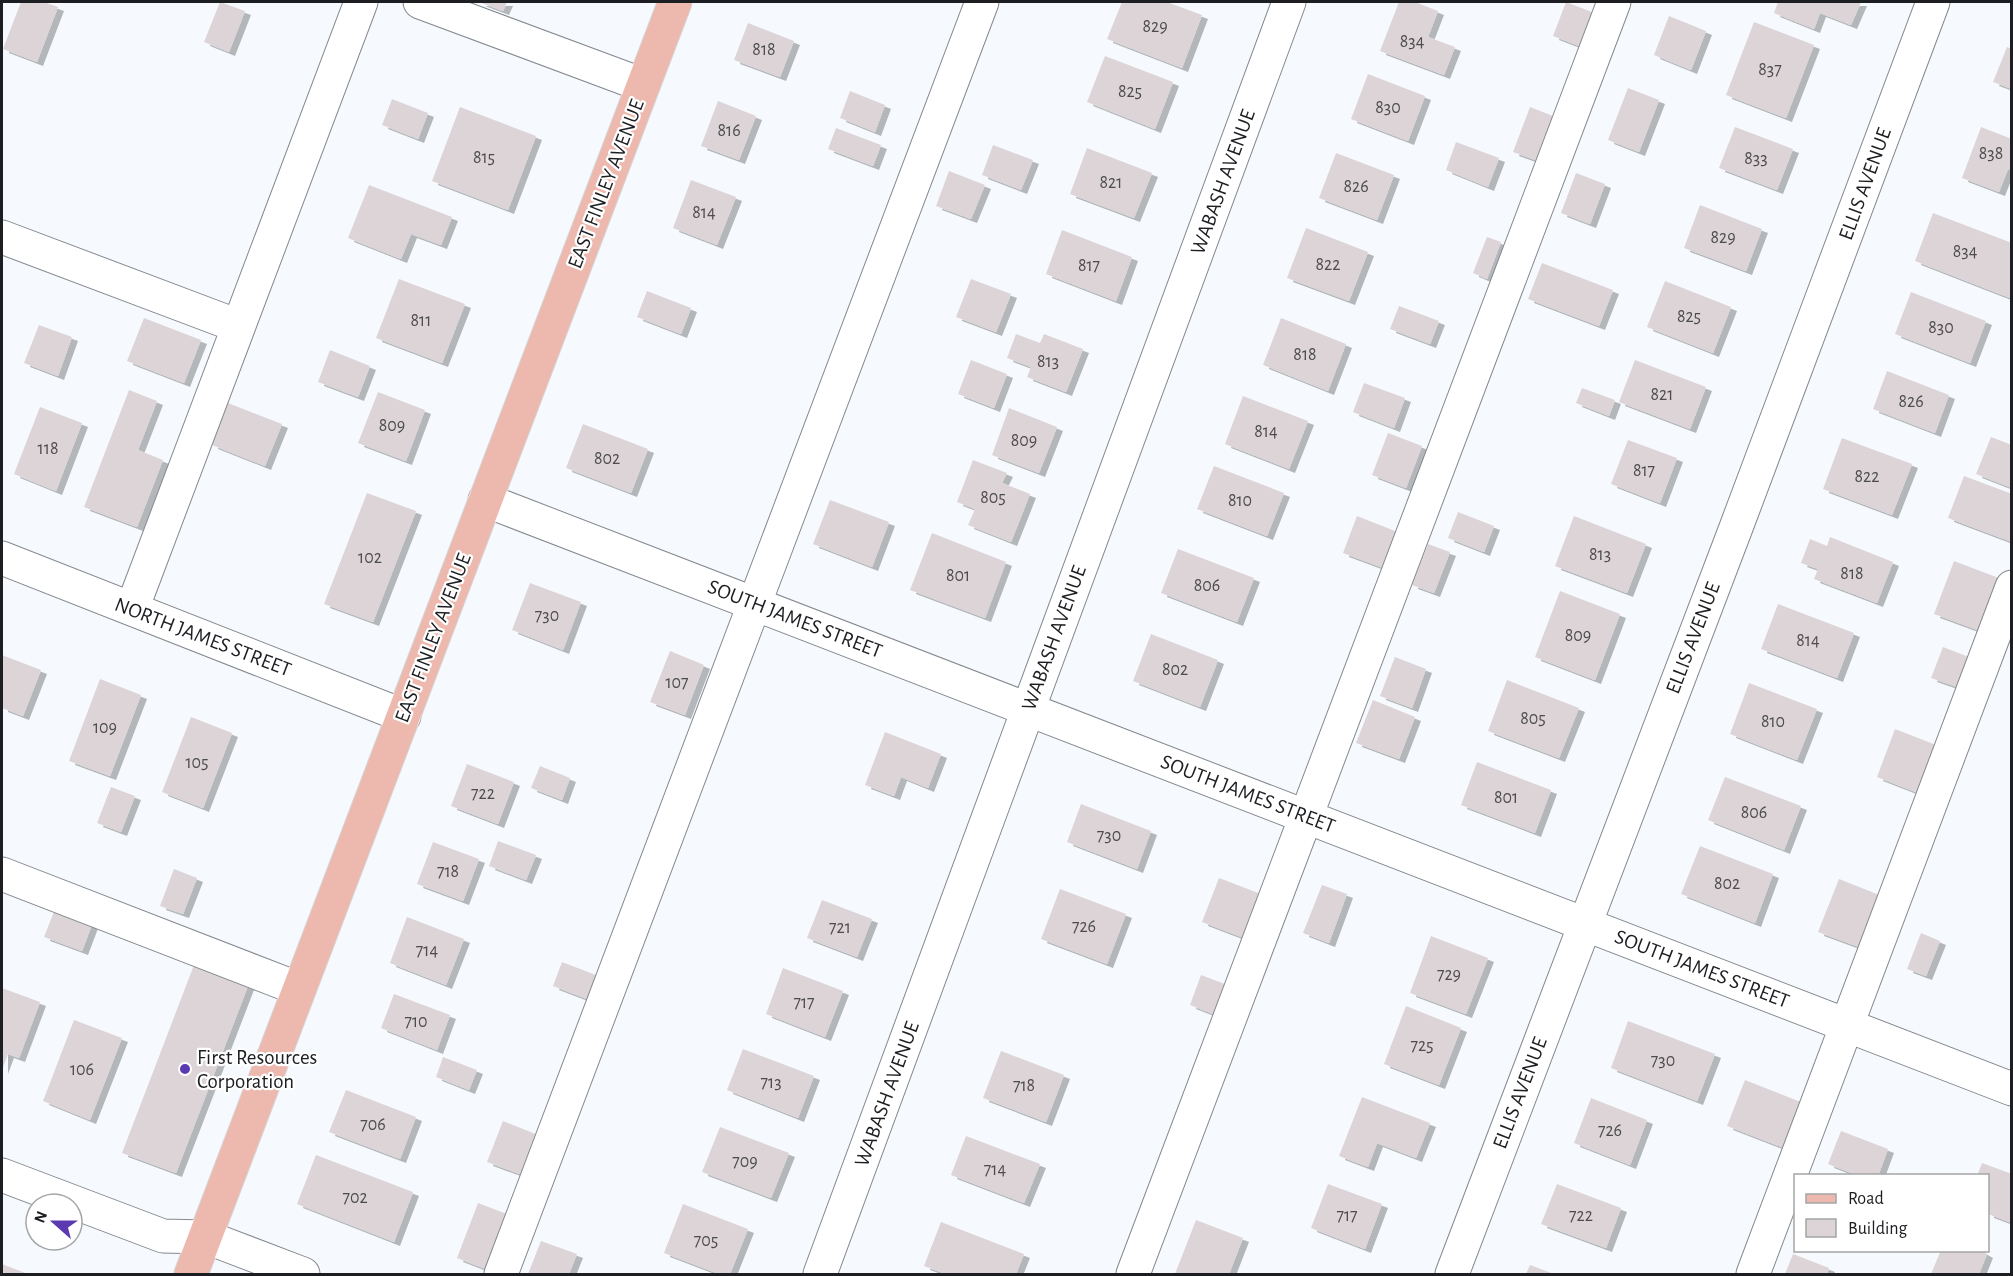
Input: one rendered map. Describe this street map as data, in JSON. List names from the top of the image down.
{
  "streets": {
    "main road": ["EAST FINLEY AVENUE"],
    "street": [
      "WABASH AVENUE",
      "ELLIS AVENUE",
      "SOUTH JAMES STREET",
      "NORTH JAMES STREET"
    ]
  },
  "crossings": [
    ["WABASH AVENUE", "SOUTH JAMES STREET"],
    ["EAST FINLEY AVENUE", "SOUTH JAMES STREET"],
    ["EAST FINLEY AVENUE", "NORTH JAMES STREET"],
    ["ELLIS AVENUE", "SOUTH JAMES STREET"]
  ],
  "places": ["First Resources Corporation"],
  "house_numbers": [
    "829",
    "834",
    "818",
    "837",
    "825",
    "830",
    "816",
    "838",
    "815",
    "833",
    "821",
    "826",
    "814",
    "829",
    "834",
    "822",
    "817",
    "825",
    "811",
    "830",
    "818",
    "813",
    "821",
    "826",
    "809",
    "814",
    "809",
    "118",
    "802",
    "817",
    "822",
    "805",
    "810",
    "813",
    "102",
    "818",
    "801",
    "806",
    "730",
    "809",
    "814",
    "802",
    "107",
    "805",
    "810",
    "109",
    "105",
    "722",
    "801",
    "806",
    "730",
    "718",
    "802",
    "726",
    "721",
    "714",
    "729",
    "717",
    "710",
    "725",
    "730",
    "106",
    "713",
    "718",
    "706",
    "726",
    "709",
    "714",
    "702",
    "717",
    "722",
    "705"
  ],
  "legend": ["Road", "Building"],
  "north": "left"
}
